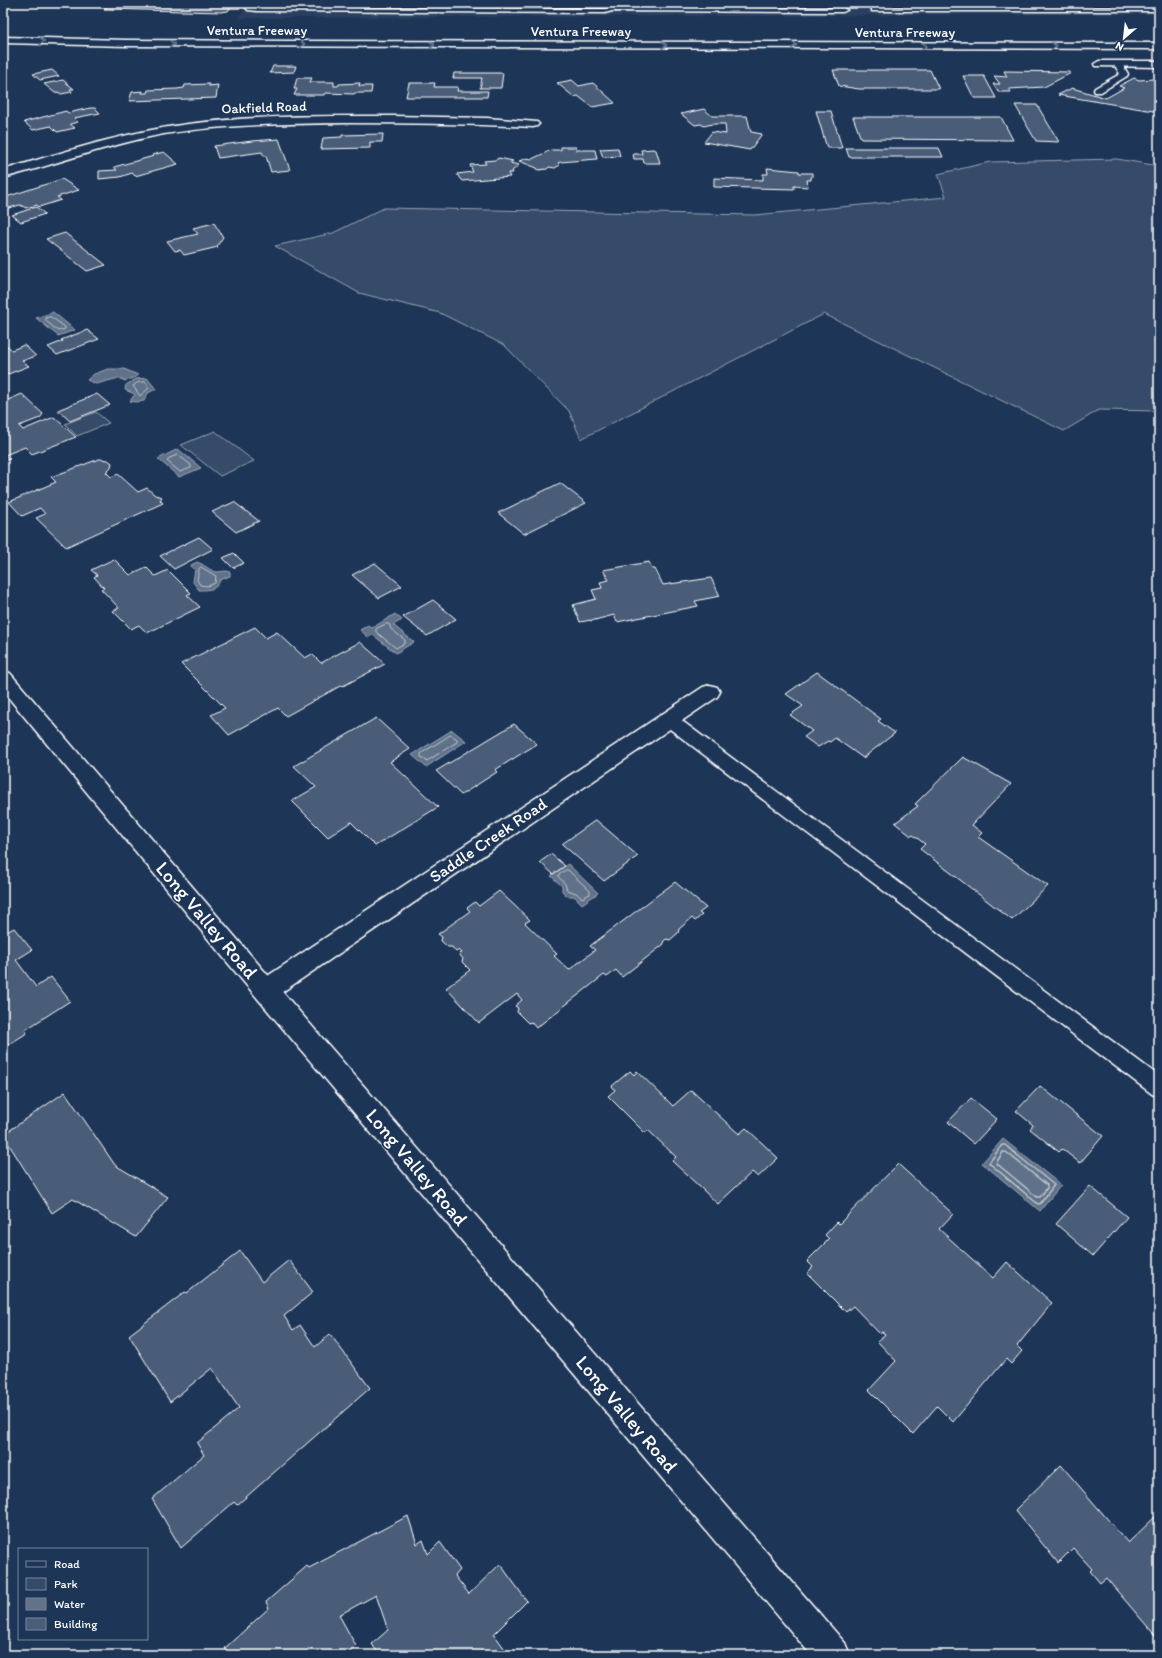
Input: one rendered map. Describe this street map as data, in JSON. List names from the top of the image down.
{
  "streets": {
    "main road": [
      "Ventura Freeway",
      "Oakfield Road",
      "Saddle Creek Road",
      "Long Valley Road"
    ]
  },
  "crossings": [
    ["Saddle Creek Road", "Long Valley Road"]
  ],
  "one_way": ["Ventura Freeway"],
  "legend": [
    "Road",
    "Park",
    "Water",
    "Building"
  ],
  "north": "bottom left"
}
